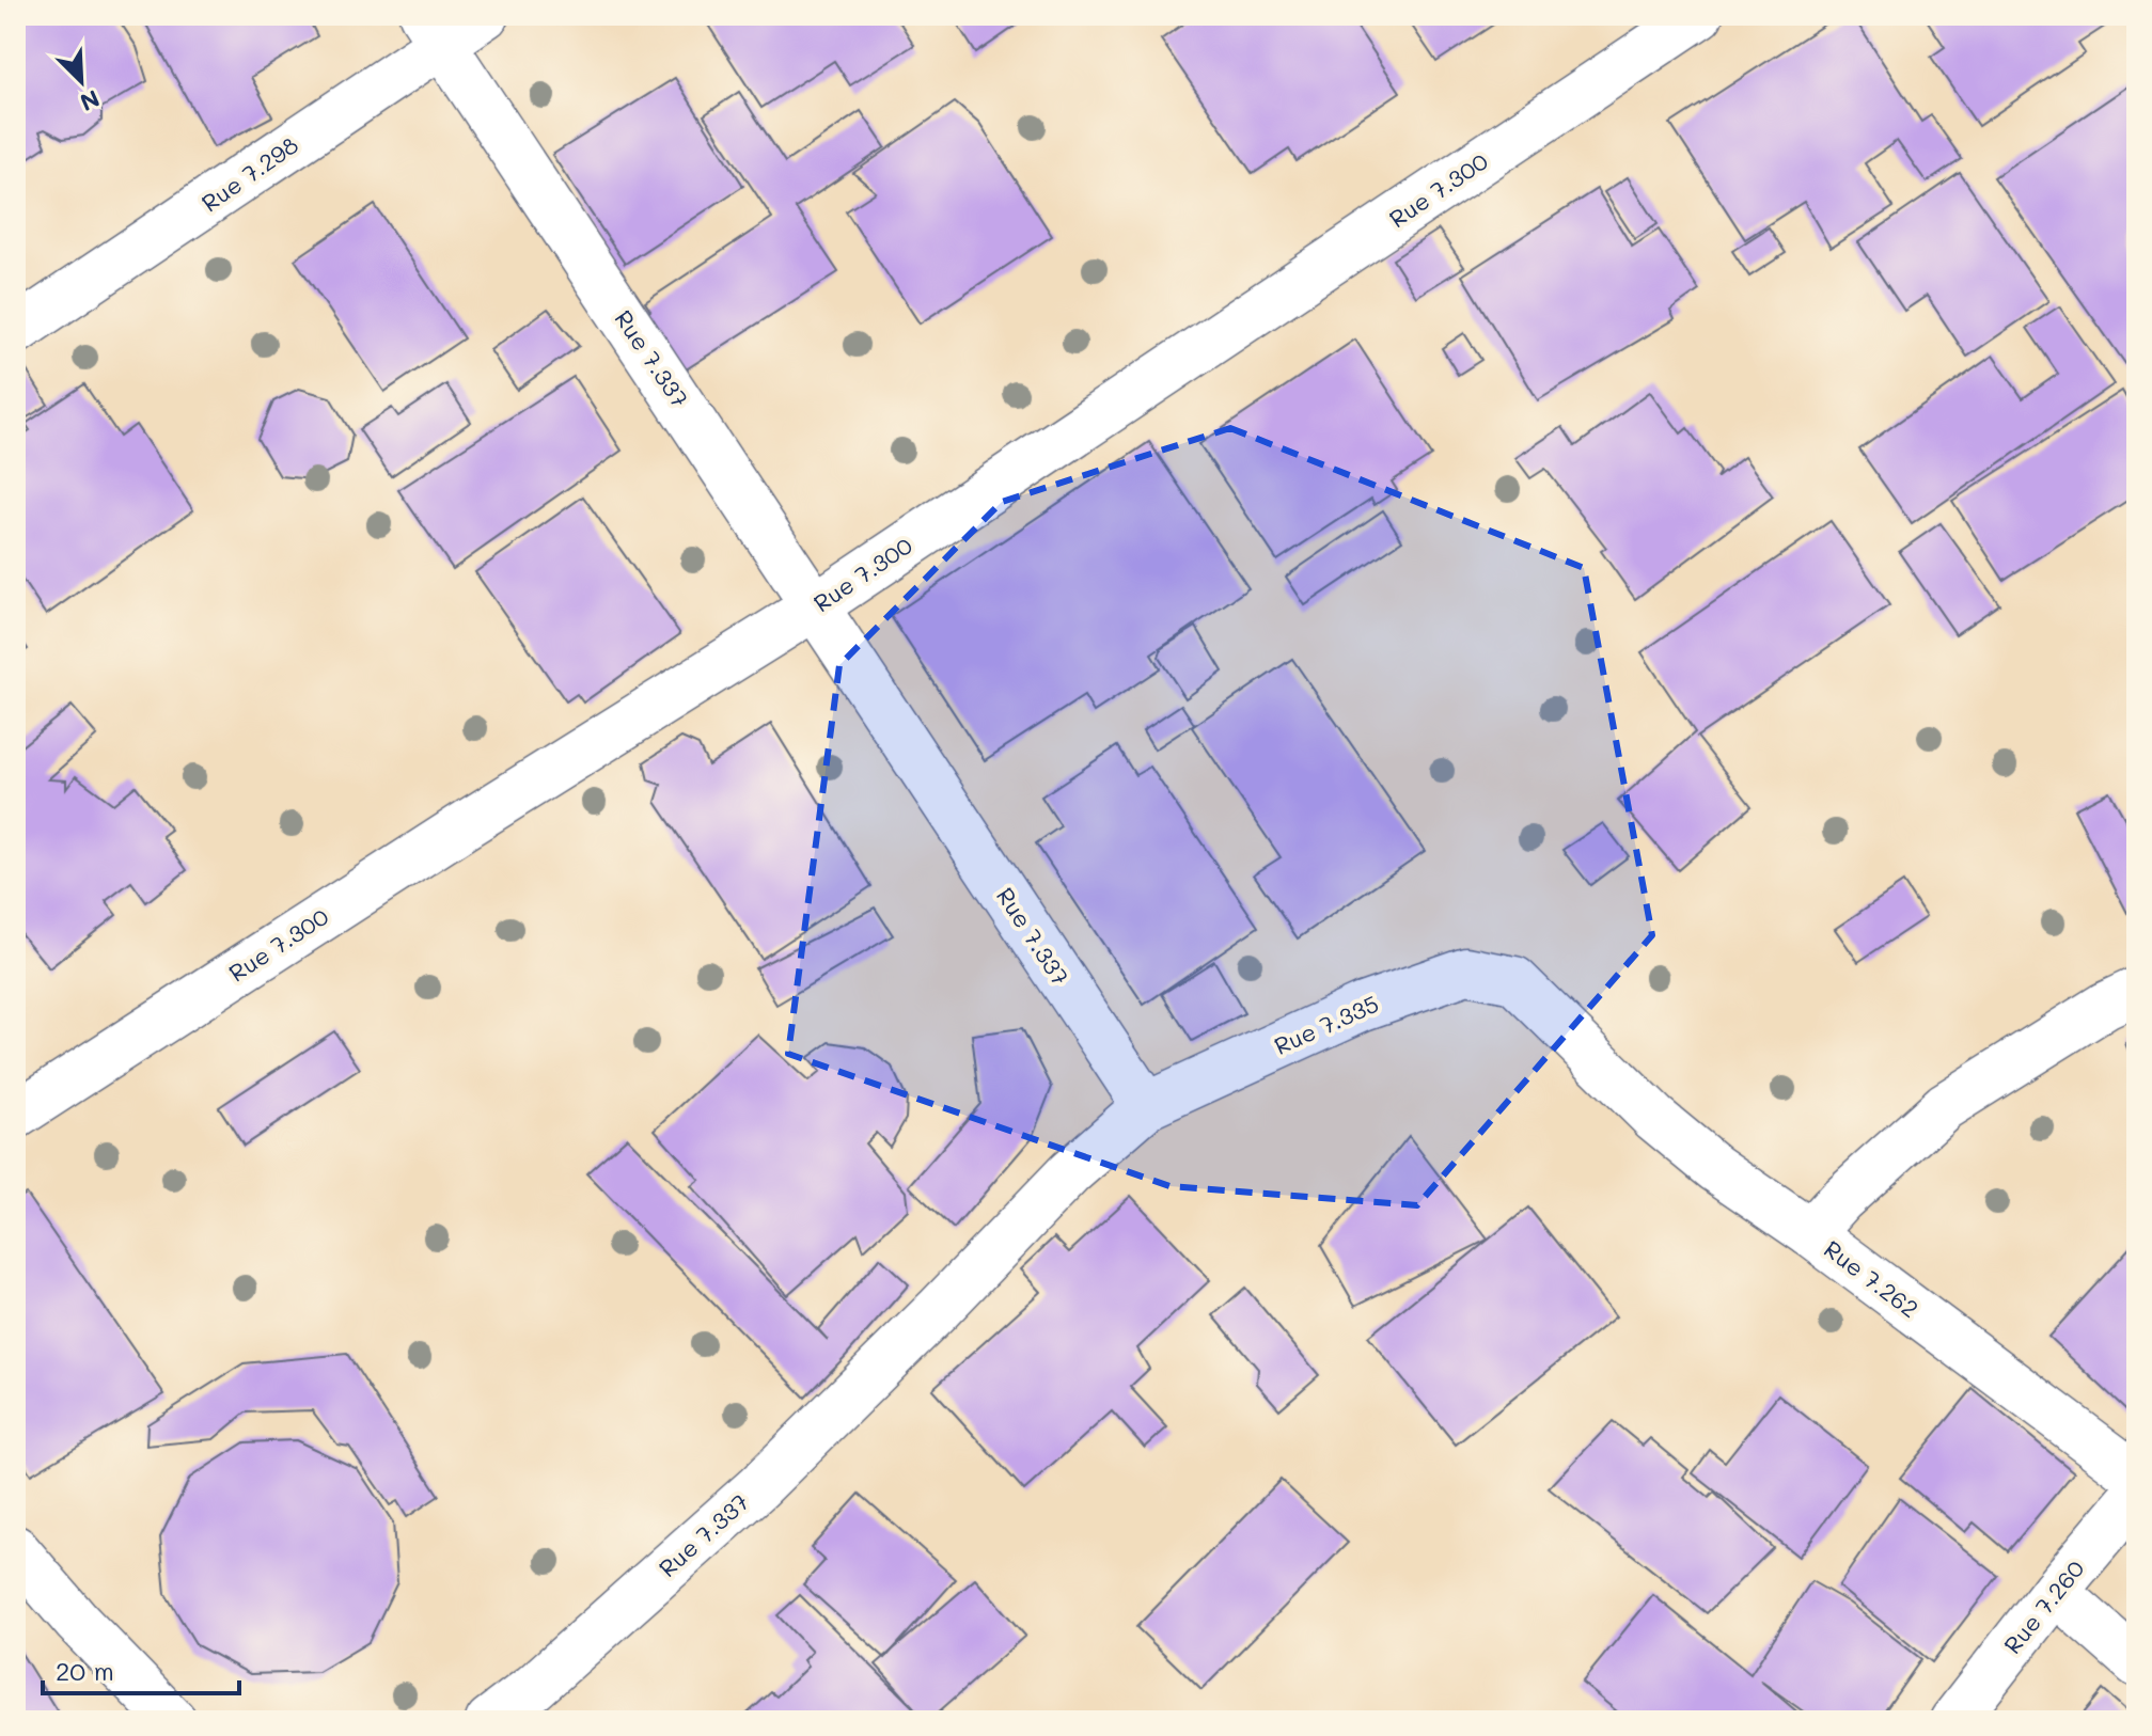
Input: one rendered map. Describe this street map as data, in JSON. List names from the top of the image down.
{
  "streets": {
    "street": [
      "Rue 7.298",
      "Rue 7.300",
      "Rue 7.337",
      "Rue 7.335",
      "Rue 7.262",
      "Rue 7.260"
    ]
  },
  "crossings": [
    ["Rue 7.298", "Rue 7.337"],
    ["Rue 7.300", "Rue 7.337"],
    ["Rue 7.337", "Rue 7.335"],
    ["Rue 7.335", "Rue 7.262"]
  ],
  "scale_bar": "20 m",
  "north": "bottom right"
}
